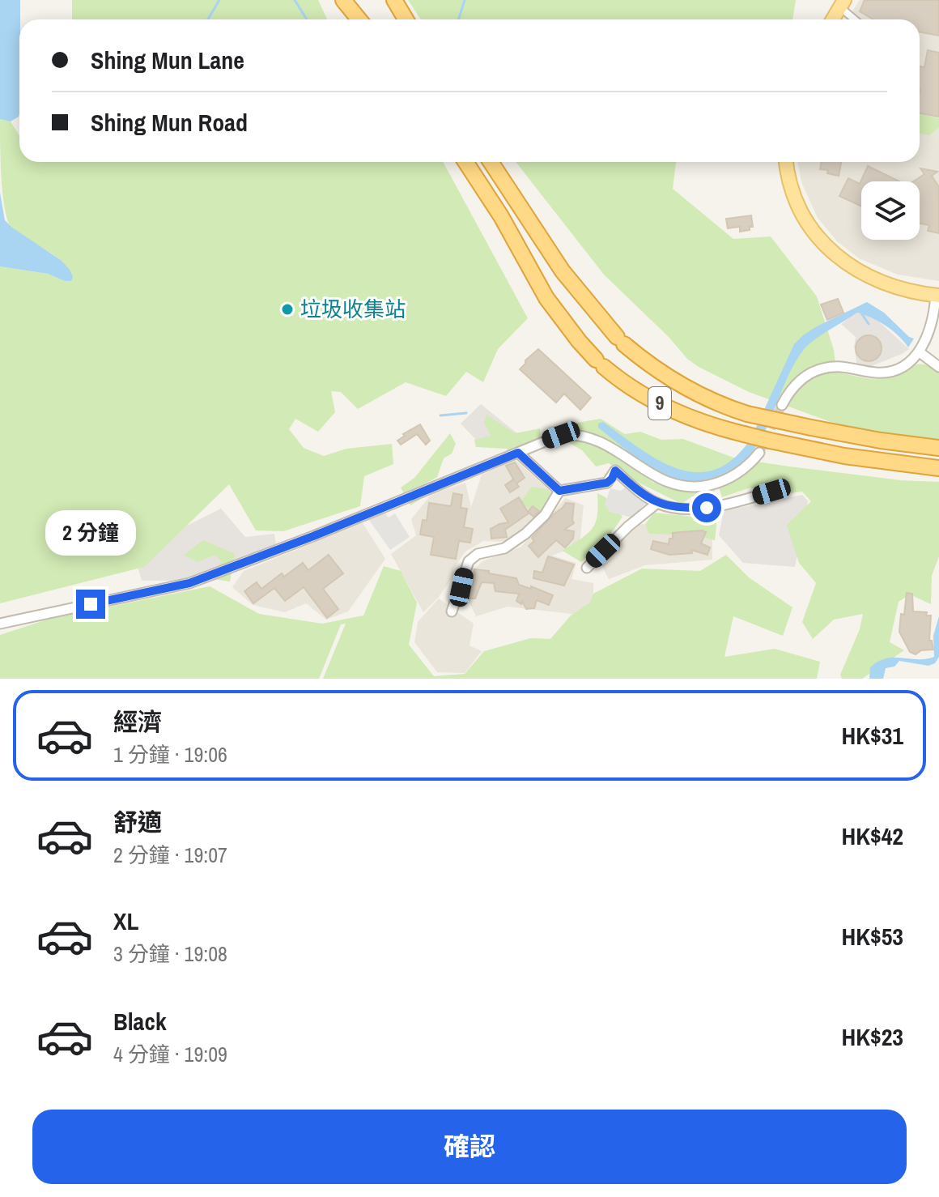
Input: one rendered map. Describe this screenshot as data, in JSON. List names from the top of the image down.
{
  "streets": {
    "highway": ["9"]
  },
  "places": ["垃圾收集站"],
  "page": {
    "banner": ["Shing Mun Lane", "Shing Mun Road"],
    "bubble": "2 分鐘",
    "list": [
      {
        "name": "經濟",
        "note": "1 分鐘 · 19:06",
        "value": "HK$31"
      },
      {
        "name": "舒適",
        "note": "2 分鐘 · 19:07",
        "value": "HK$42"
      },
      {
        "name": "XL",
        "note": "3 分鐘 · 19:08",
        "value": "HK$53"
      },
      {
        "name": "Black",
        "note": "4 分鐘 · 19:09",
        "value": "HK$23"
      }
    ],
    "buttons": "確認"
  }
}
